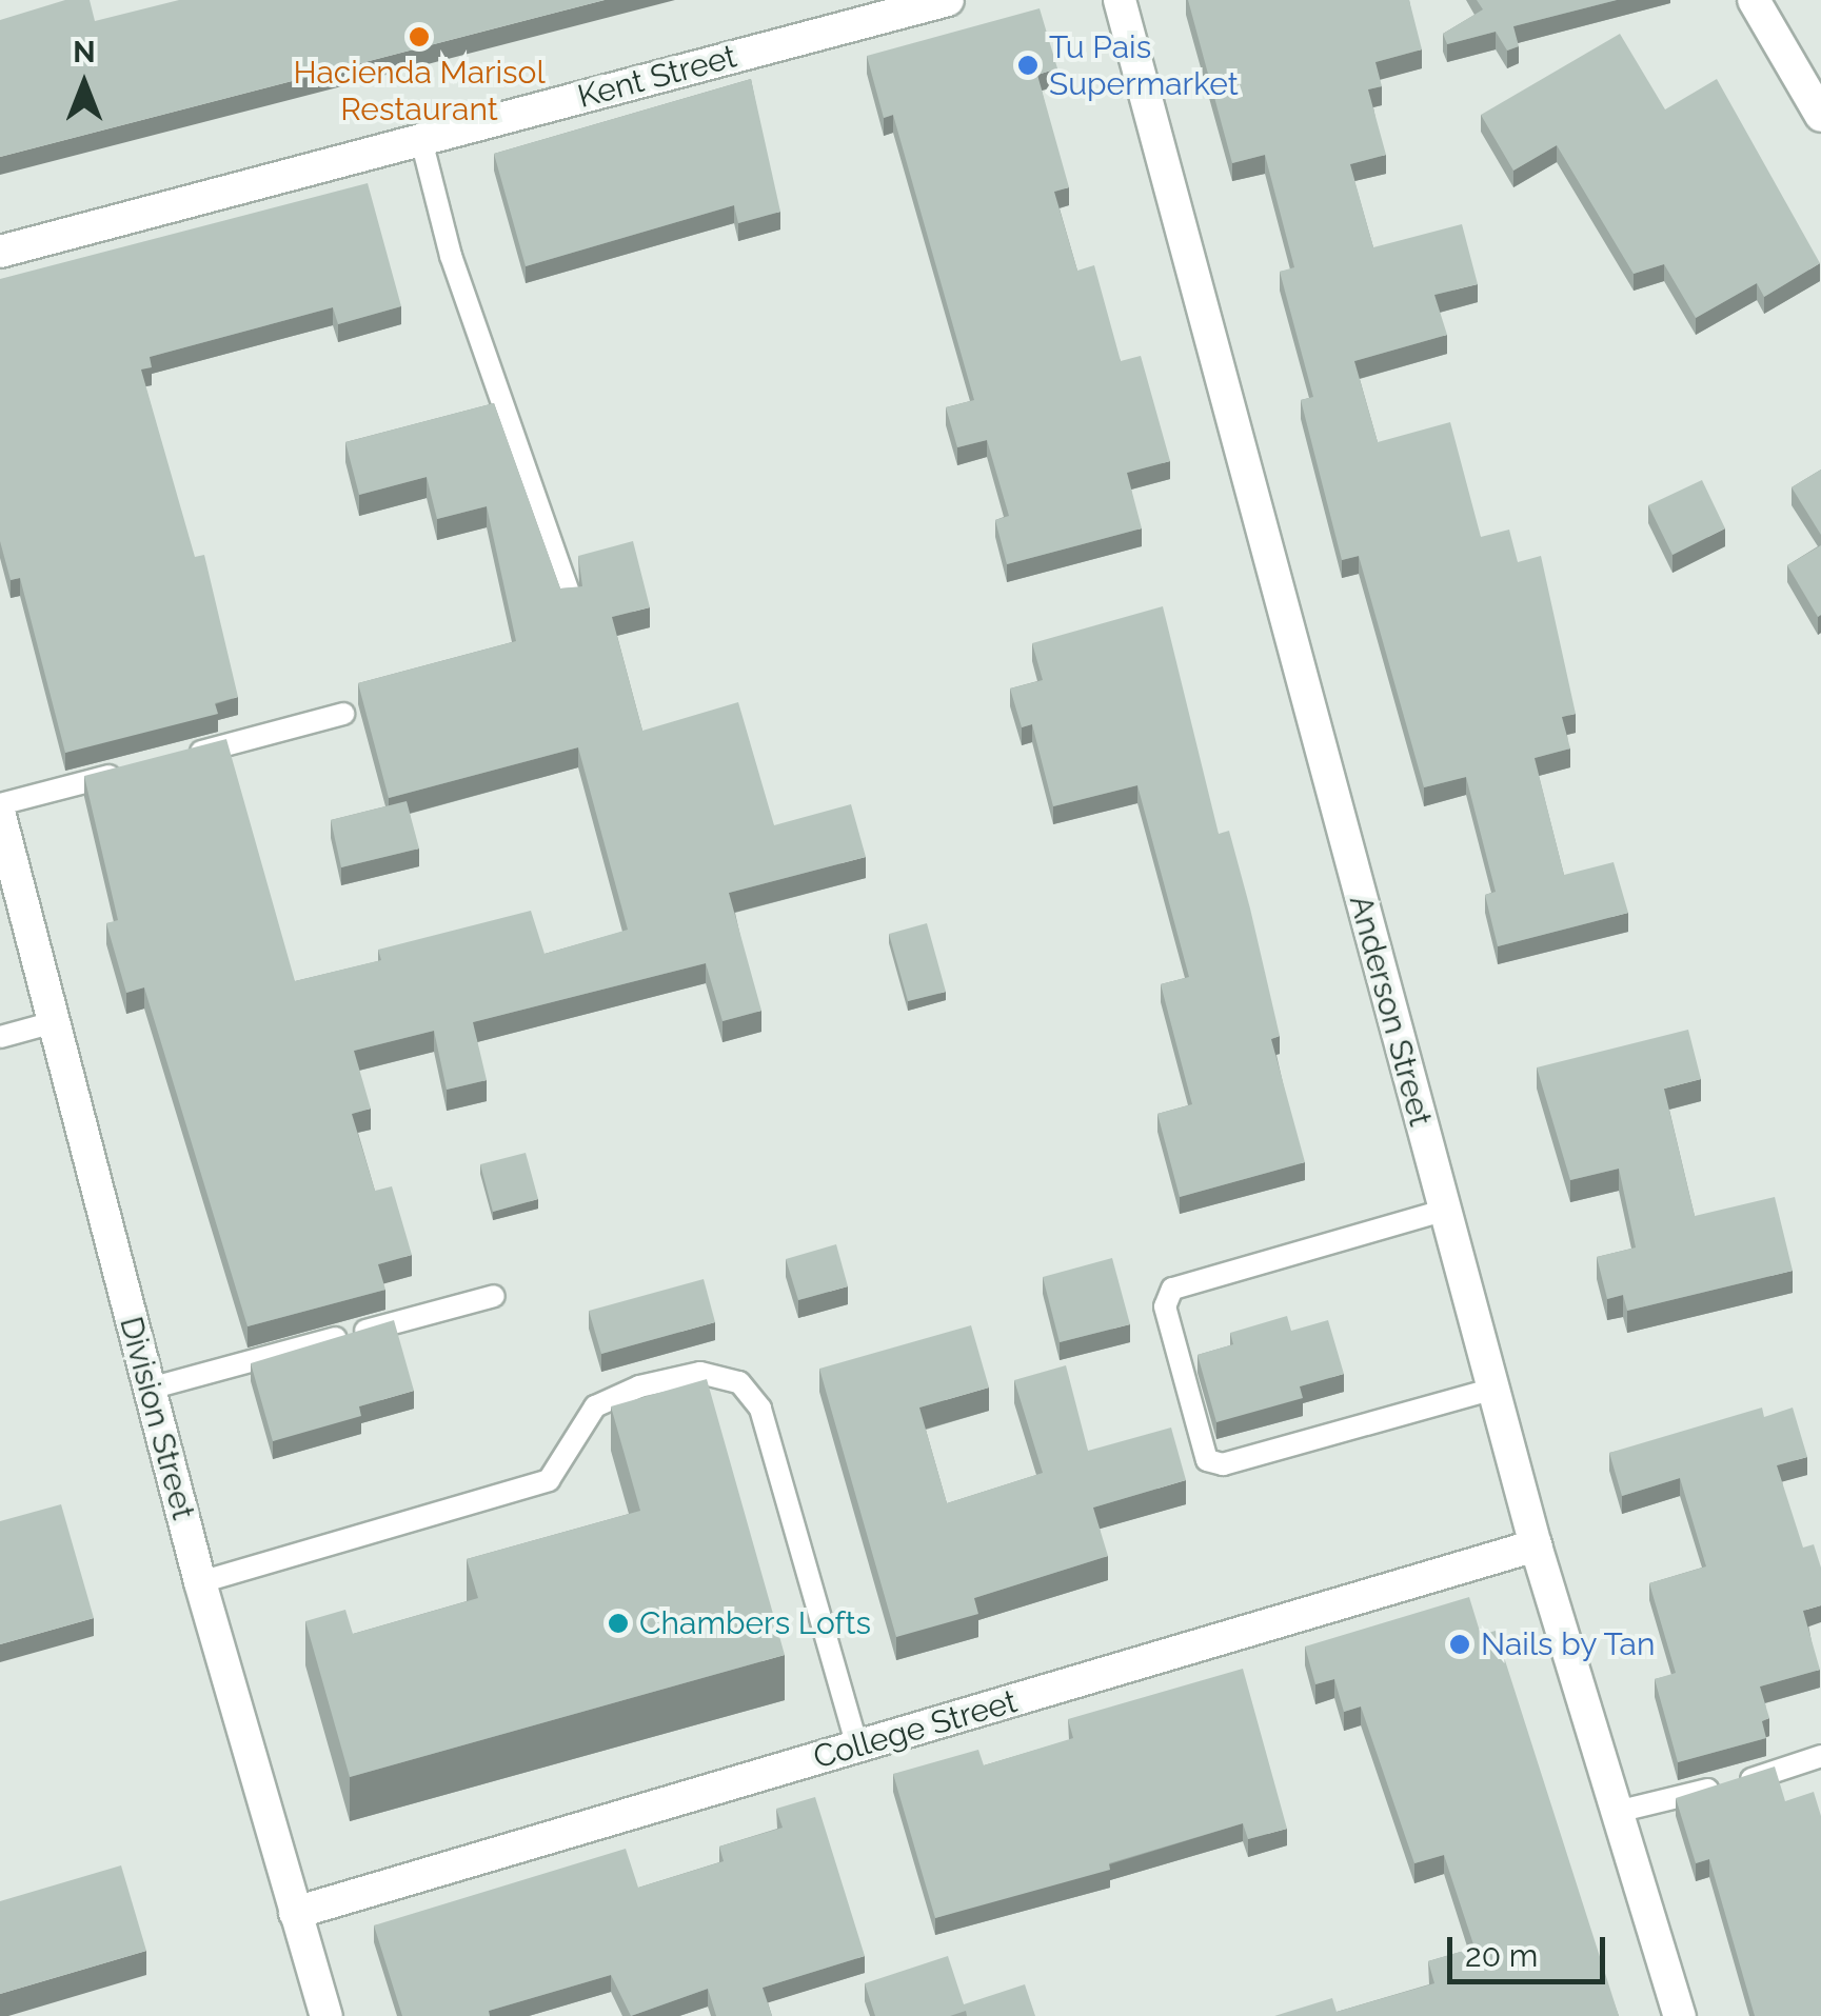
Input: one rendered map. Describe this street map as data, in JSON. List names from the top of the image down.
{
  "streets": {
    "street": [
      "Kent Street",
      "Anderson Street",
      "Division Street",
      "College Street"
    ]
  },
  "crossings": [
    ["Anderson Street", "College Street"],
    ["Division Street", "College Street"]
  ],
  "places": [
    "Hacienda Marisol Restaurant",
    "Tu Pais Supermarket",
    "Chambers Lofts",
    "Nails by Tan"
  ],
  "scale_bar": "20 m",
  "north": "top"
}
